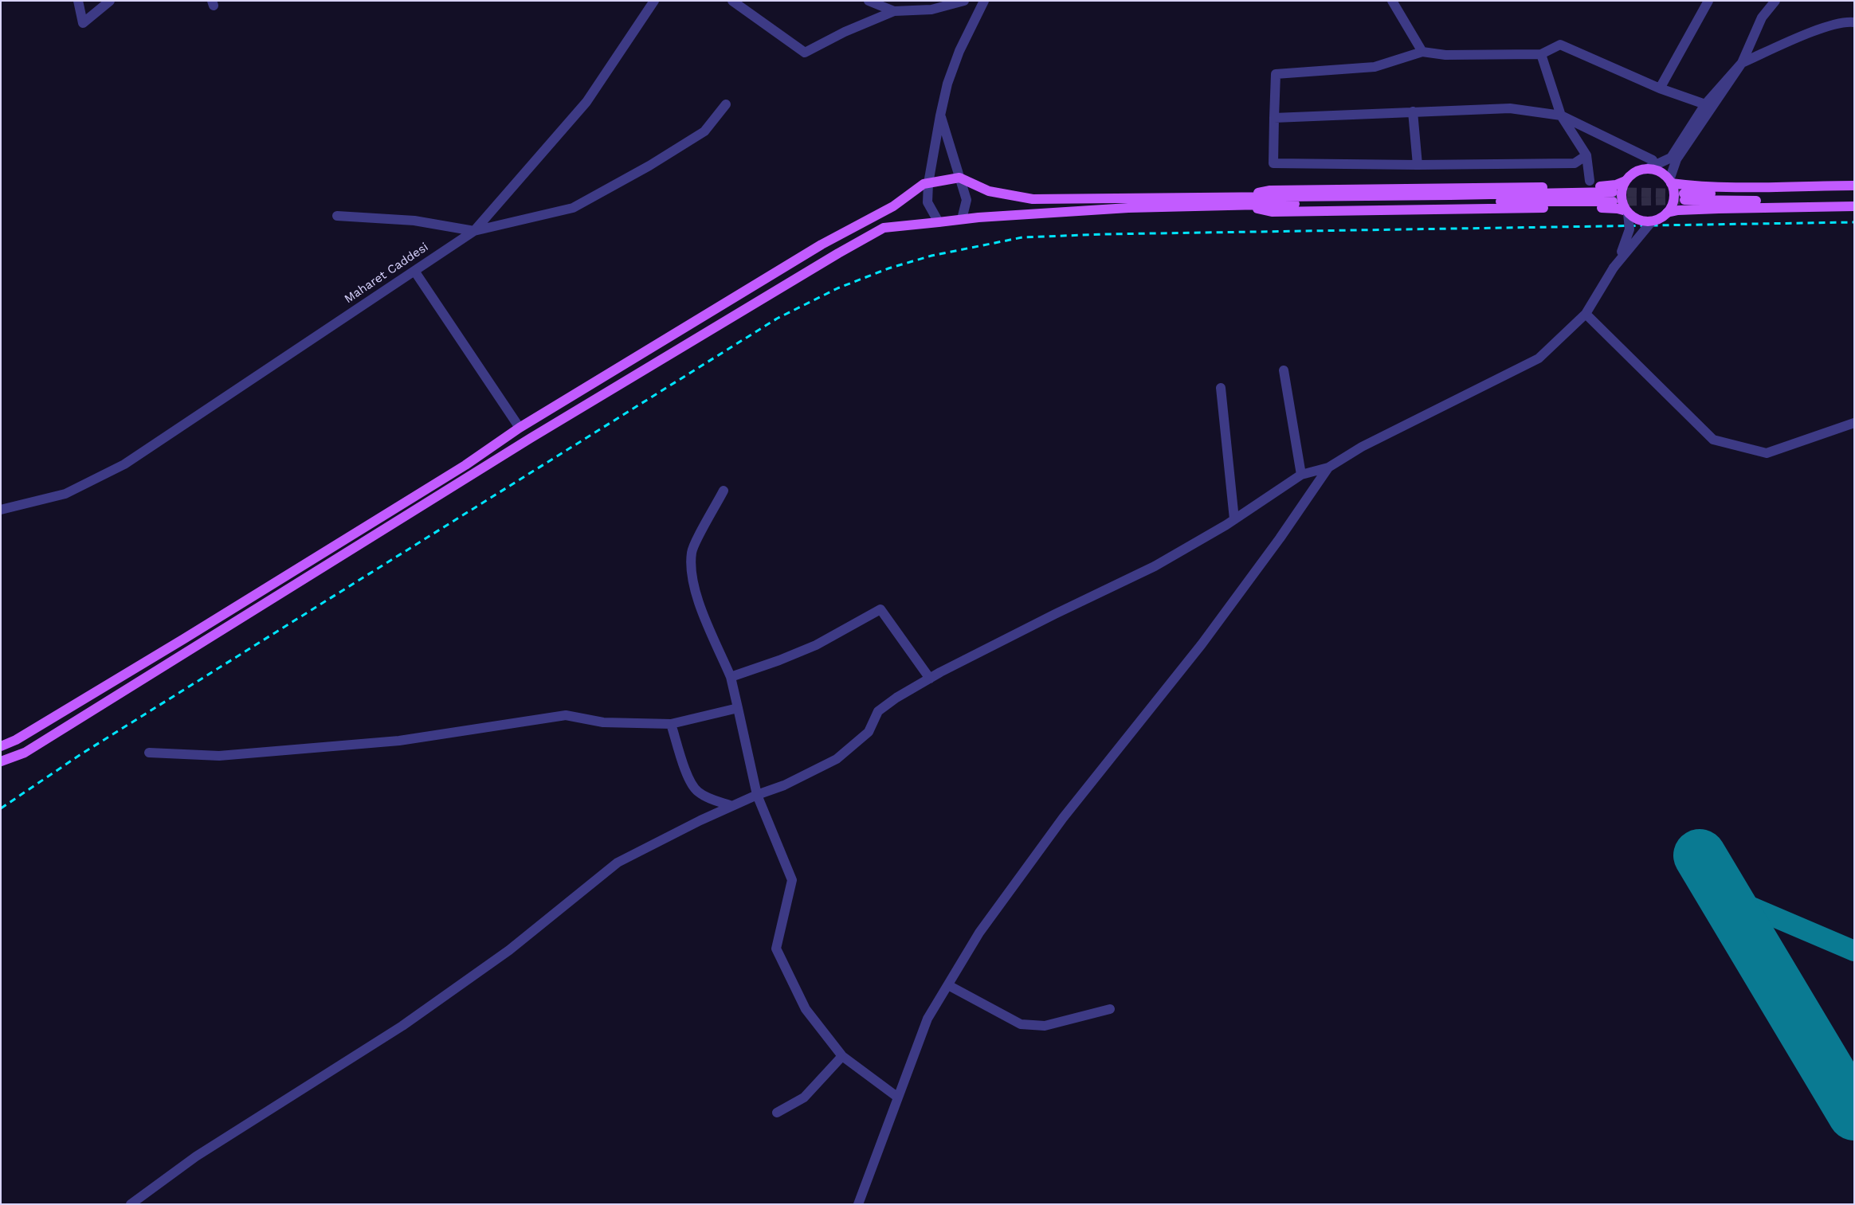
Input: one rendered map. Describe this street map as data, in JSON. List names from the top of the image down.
{
  "streets": {
    "street": ["Maharet Caddesi"]
  }
}
